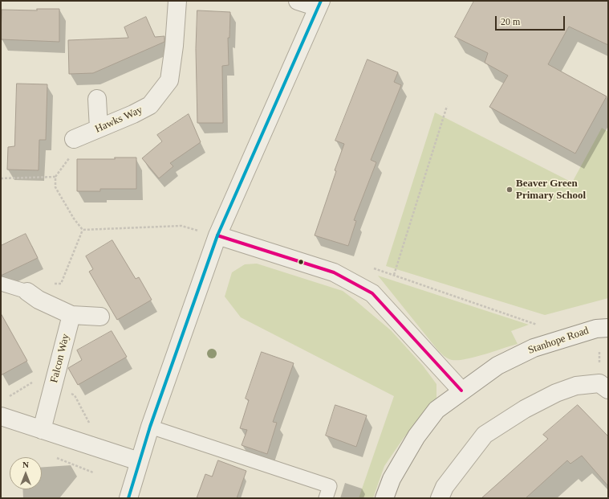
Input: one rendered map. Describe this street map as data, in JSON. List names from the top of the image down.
{
  "streets": {
    "street": ["Hawks Way", "Stanhope Road", "Falcon Way"]
  },
  "places": ["Beaver Green Primary School"],
  "lines": ["transit line 20"],
  "scale_bar": "20 m",
  "north": "top"
}
